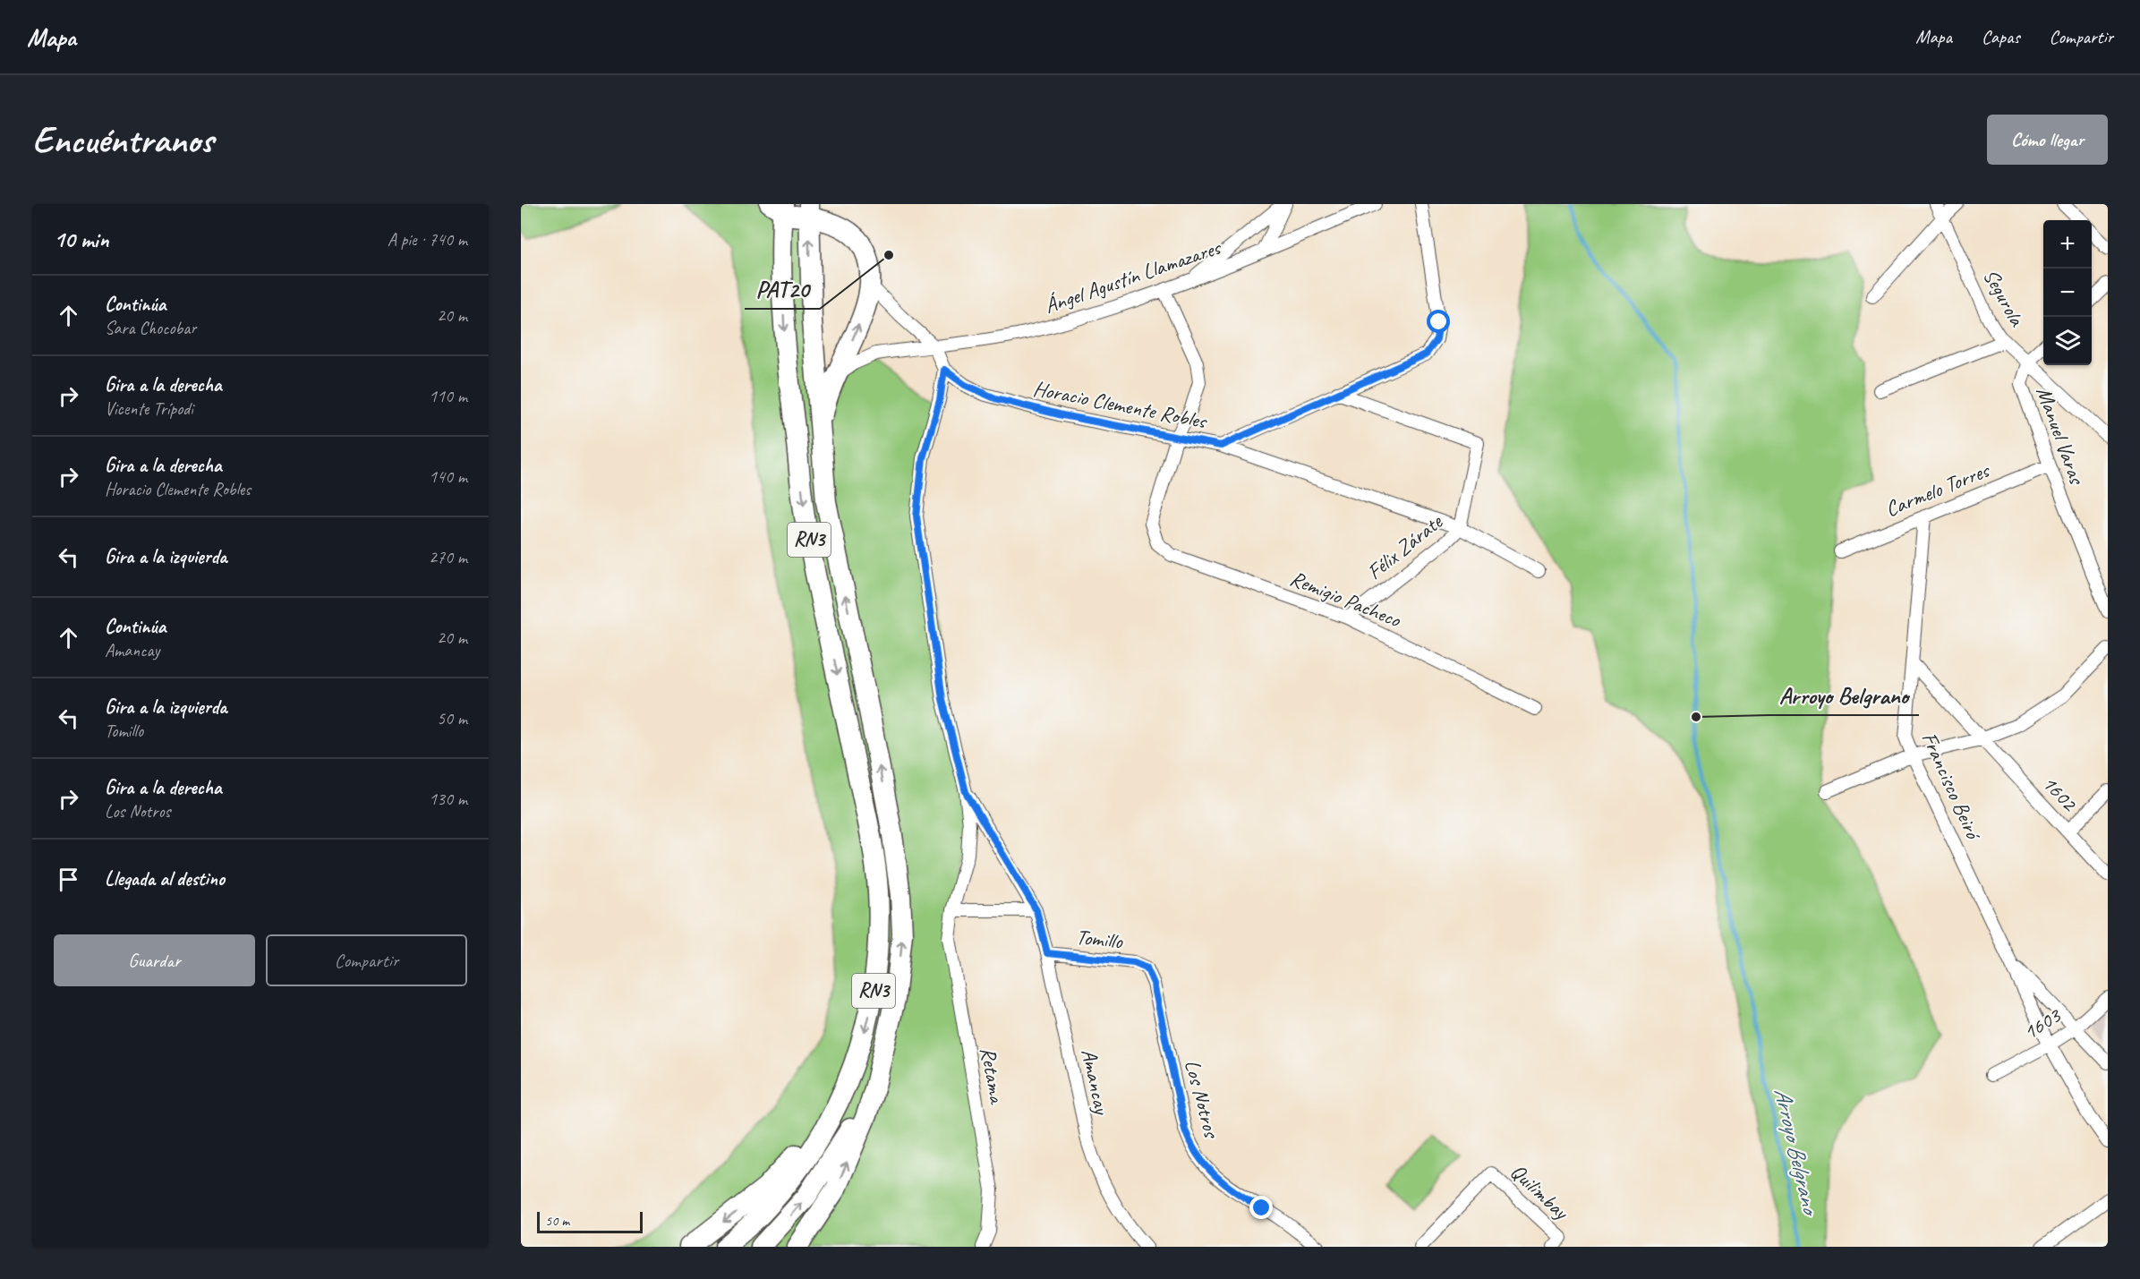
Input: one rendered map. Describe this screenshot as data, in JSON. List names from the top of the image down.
{
  "streets": {
    "highway": ["RN3"],
    "street": [
      "Ángel Agustín Llamazares",
      "Segurola",
      "Horacio Clemente Robles",
      "Manuel Varas",
      "Carmelo Torres",
      "Félix Zárate",
      "Remigio Pacheco",
      "Francisco Beiró",
      "1602",
      "Tomillo",
      "1603",
      "Retama",
      "Amancay",
      "Los Notros",
      "Quilimbay"
    ]
  },
  "crossings": [
    ["Segurola", "Manuel Varas"],
    ["Horacio Clemente Robles", "Félix Zárate"],
    ["Horacio Clemente Robles", "Remigio Pacheco"],
    ["Manuel Varas", "Carmelo Torres"],
    ["Carmelo Torres", "Francisco Beiró"],
    ["Félix Zárate", "Remigio Pacheco"],
    ["Francisco Beiró", "1602"],
    ["Francisco Beiró", "1603"],
    ["Tomillo", "Amancay"],
    ["Tomillo", "Los Notros"],
    ["Retama", "Amancay"]
  ],
  "water": ["Arroyo Belgrano"],
  "places": ["PAT20", "Arroyo Belgrano"],
  "scale_bar": "50 m",
  "page": {
    "header": "Mapa",
    "nav": ["Mapa", "Capas", "Compartir"],
    "buttons": [
      "Cómo llegar",
      ["Guardar", "Compartir"]
    ],
    "title": "Encuéntranos",
    "heading": ["10 min", "A pie · 740 m"],
    "map_buttons": ["+", "−"],
    "list": [
      ["Continúa", "Sara Chocobar", "20 m"],
      ["Gira a la derecha", "Vicente Trípodi", "110 m"],
      ["Gira a la derecha", "Horacio Clemente Robles", "140 m"],
      ["Gira a la izquierda", "270 m"],
      ["Continúa", "Amancay", "20 m"],
      ["Gira a la izquierda", "Tomillo", "50 m"],
      ["Gira a la derecha", "Los Notros", "130 m"],
      "Llegada al destino"
    ],
    "scale": "50 m"
  }
}
